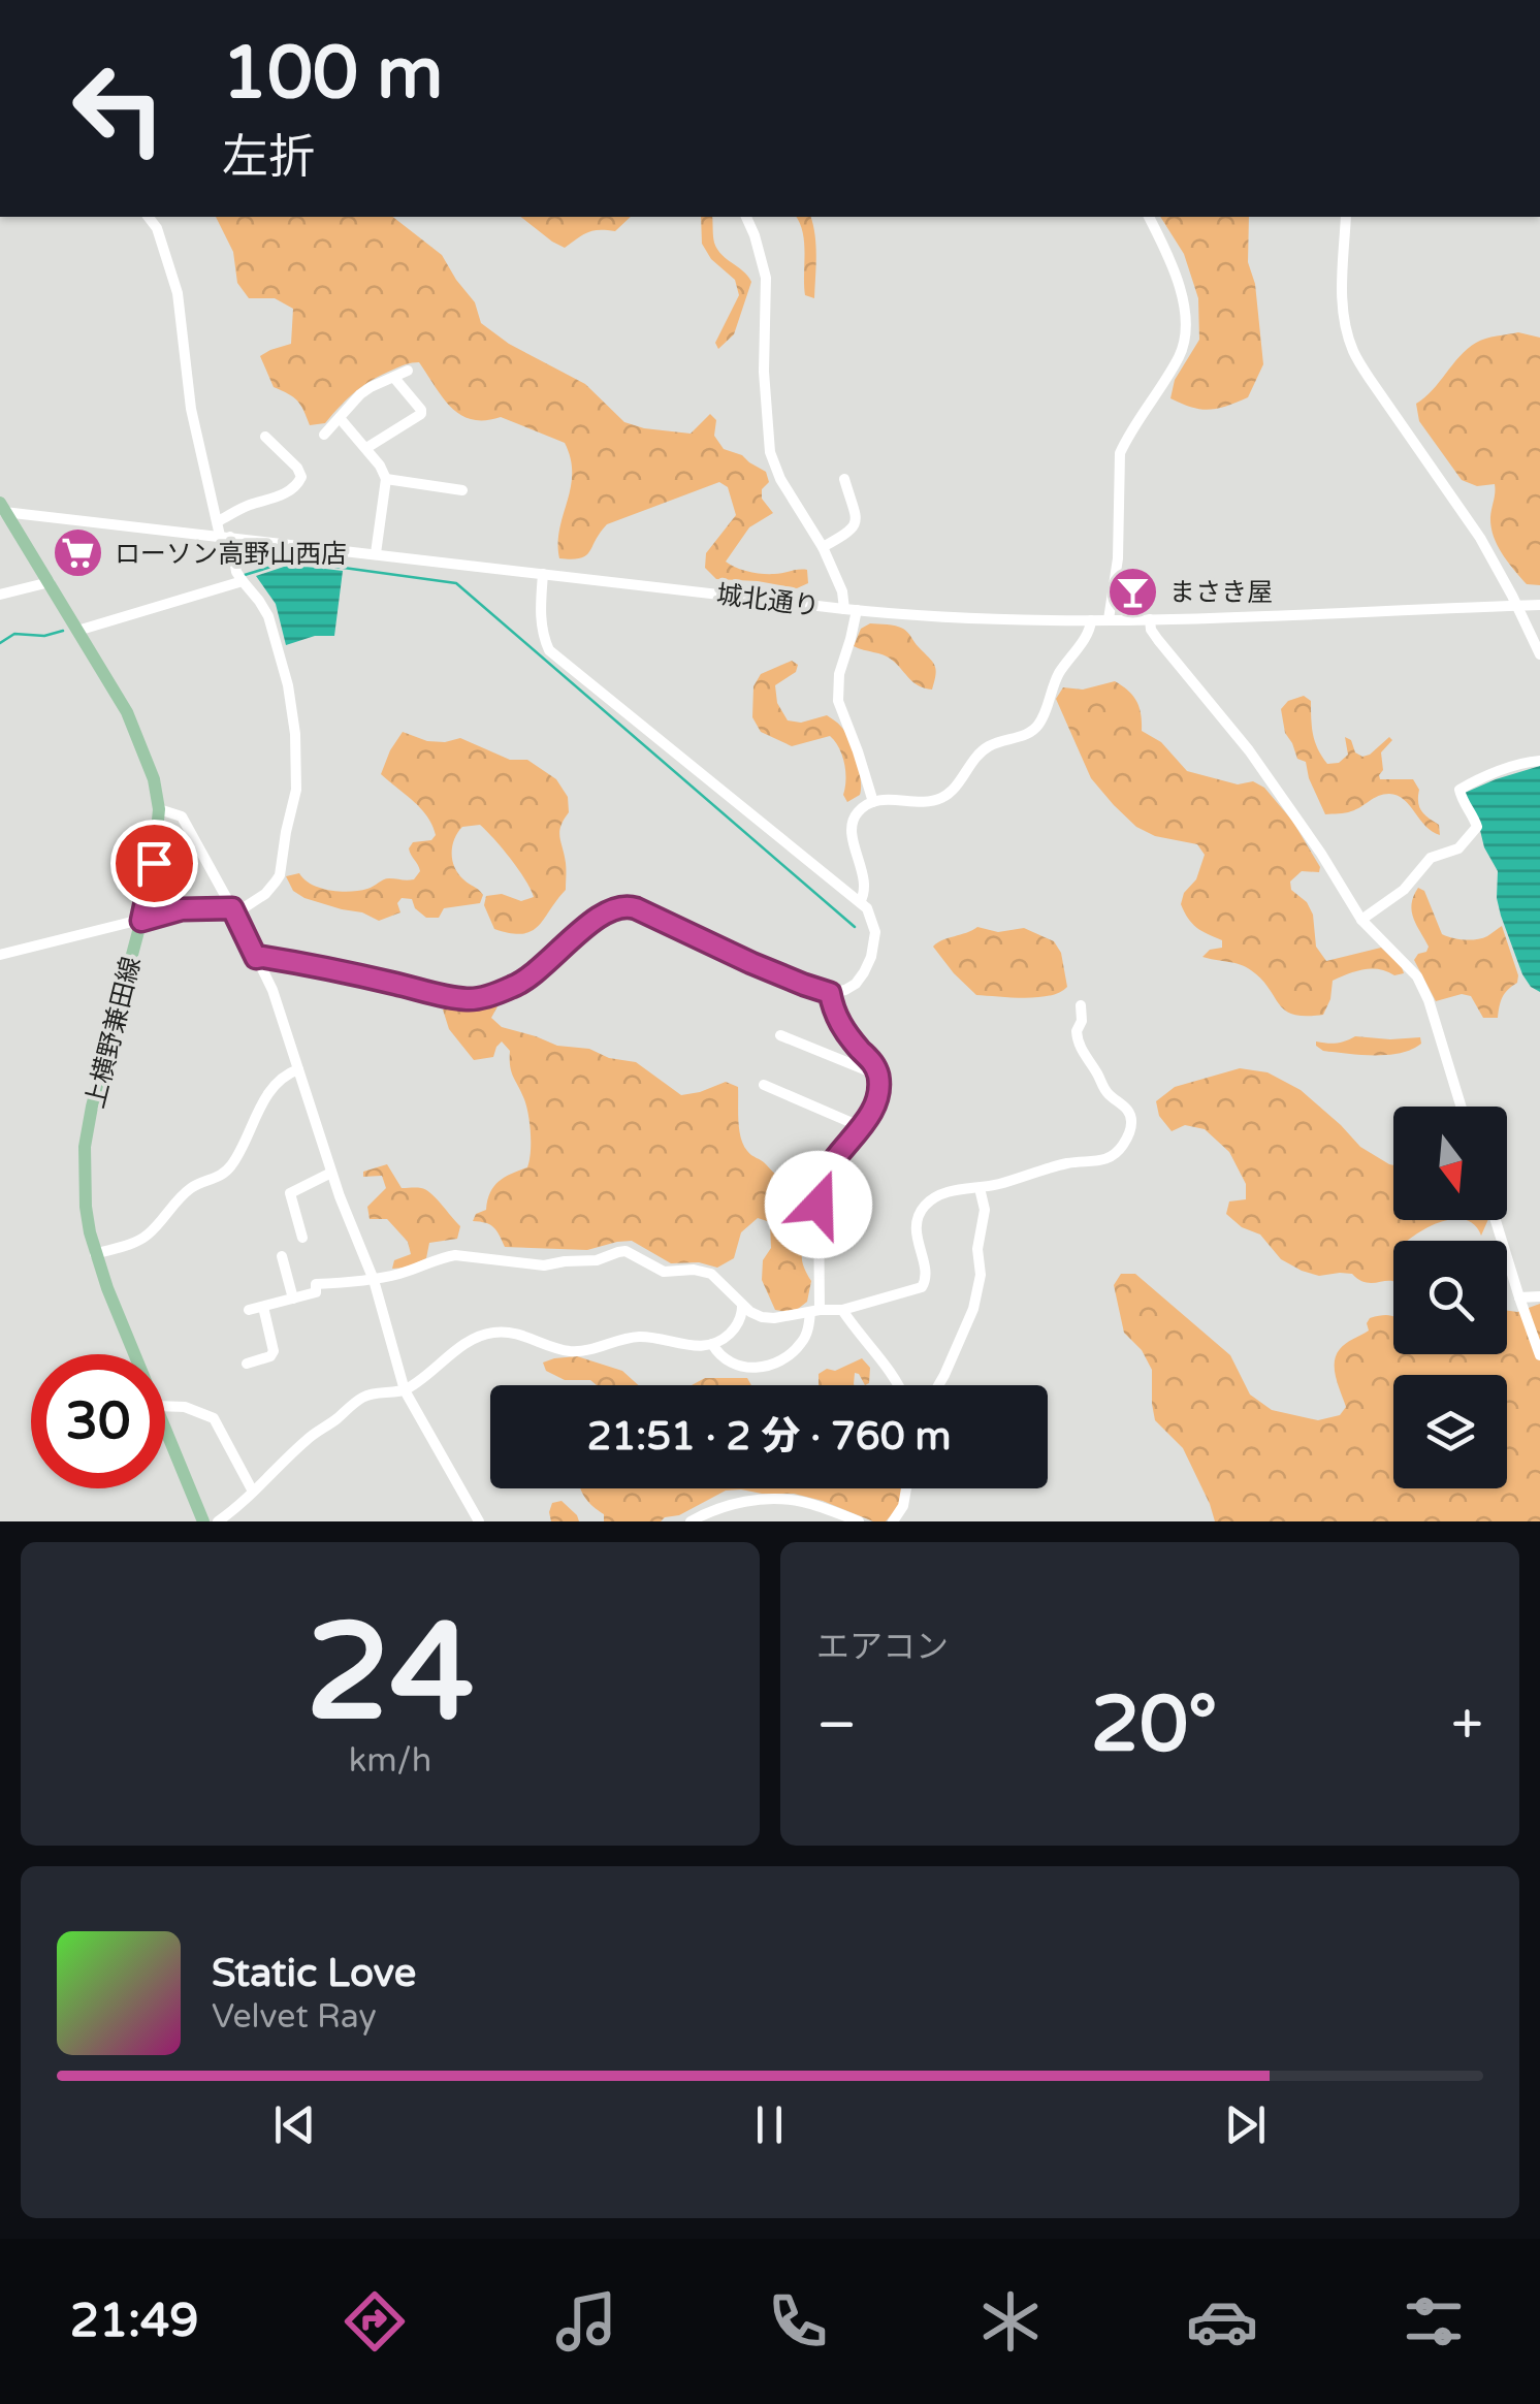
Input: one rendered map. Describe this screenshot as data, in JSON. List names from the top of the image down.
{
  "streets": {
    "main road": ["上横野兼田線"],
    "street": ["城北通り"]
  },
  "crossings": [
    ["城北通り", "上横野兼田線"]
  ],
  "places": {
    "supermarket": ["ローソン高野山西店"],
    "bar": ["まさき屋"]
  },
  "north": "bottom",
  "page": {
    "turn": ["100 m", "左折"],
    "limit": "30",
    "trip": "21:51 · 2 分 · 760 m",
    "tile": [
      ["24", "km/h"],
      "エアコン"
    ],
    "heat": ["−", "20°", "+"],
    "song": ["Static Love", "Velvet Ray"],
    "tabs": "21:49"
  }
}
